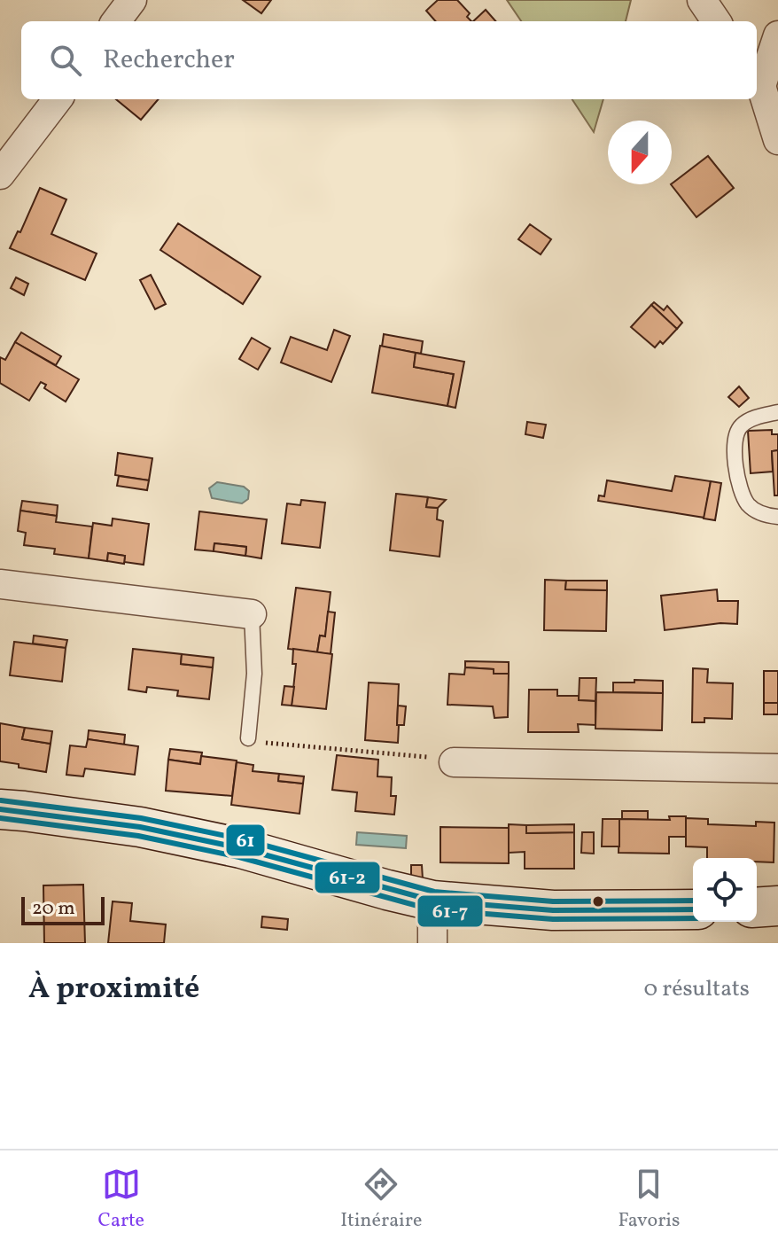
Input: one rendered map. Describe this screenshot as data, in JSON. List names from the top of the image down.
{
  "lines": ["transit line 61", "transit line 61-2", "transit line 61-7"],
  "scale_bar": "20 m",
  "north": "bottom",
  "page": {
    "search": "Rechercher",
    "scale": "20 m",
    "heading": ["À proximité", "0 résultats"],
    "nav": ["Carte", "Itinéraire", "Favoris"]
  }
}
